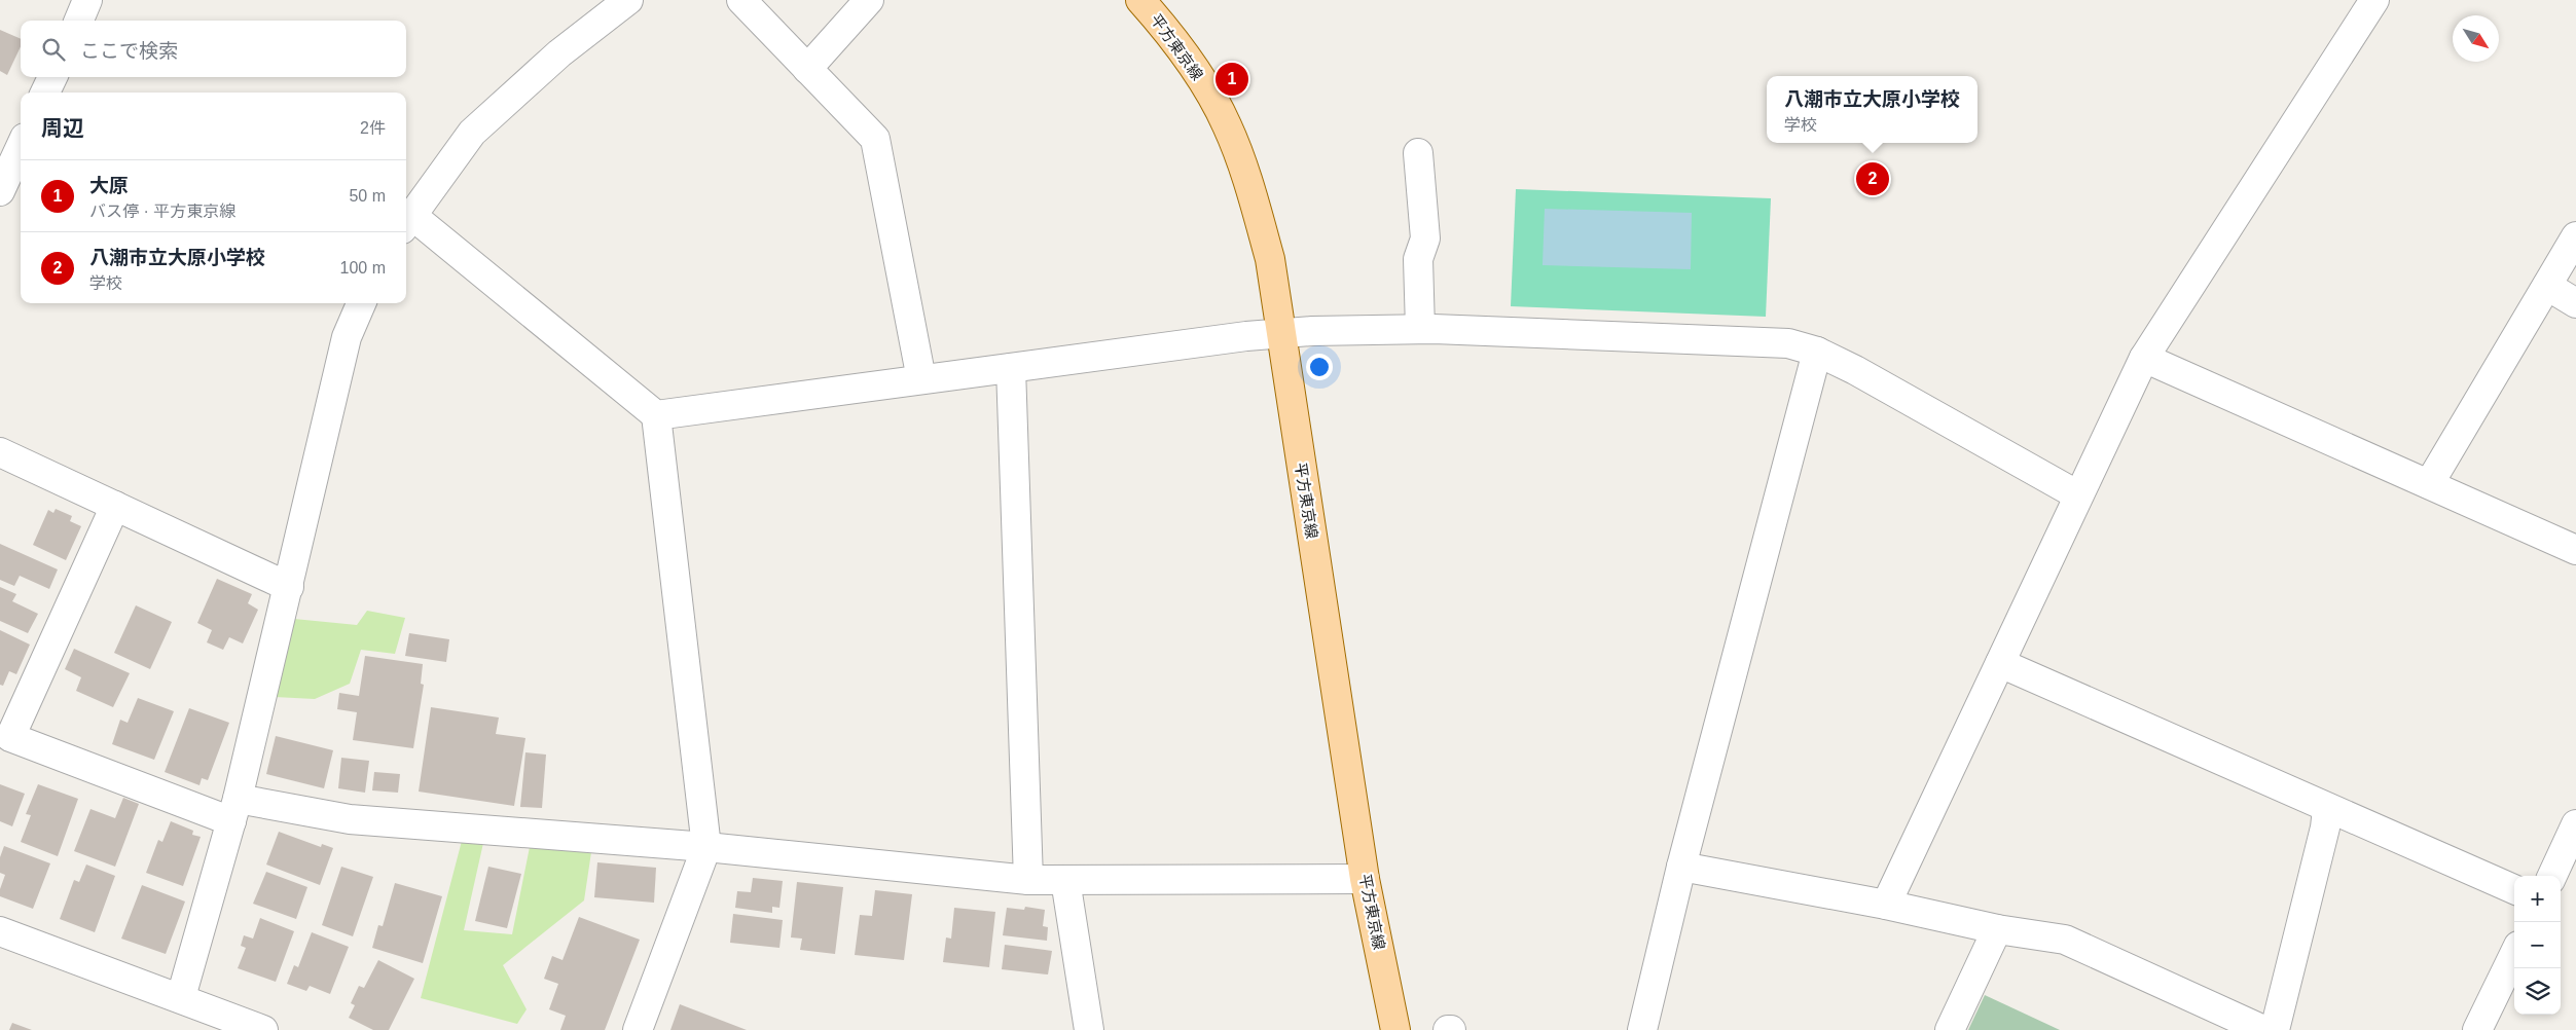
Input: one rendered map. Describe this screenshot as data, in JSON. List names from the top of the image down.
{
  "streets": {
    "main road": ["平方東京線"]
  },
  "north": "bottom right",
  "page": {
    "search": "ここで検索",
    "pins": ["1", "2"],
    "popup": ["八潮市立大原小学校", "学校"],
    "heading": ["周辺", "2件"],
    "list": [
      {
        "mark": "1",
        "name": "大原",
        "note": "バス停 · 平方東京線",
        "value": "50 m"
      },
      {
        "mark": "2",
        "name": "八潮市立大原小学校",
        "note": "学校",
        "value": "100 m"
      }
    ],
    "map_buttons": ["+", "−"]
  }
}
